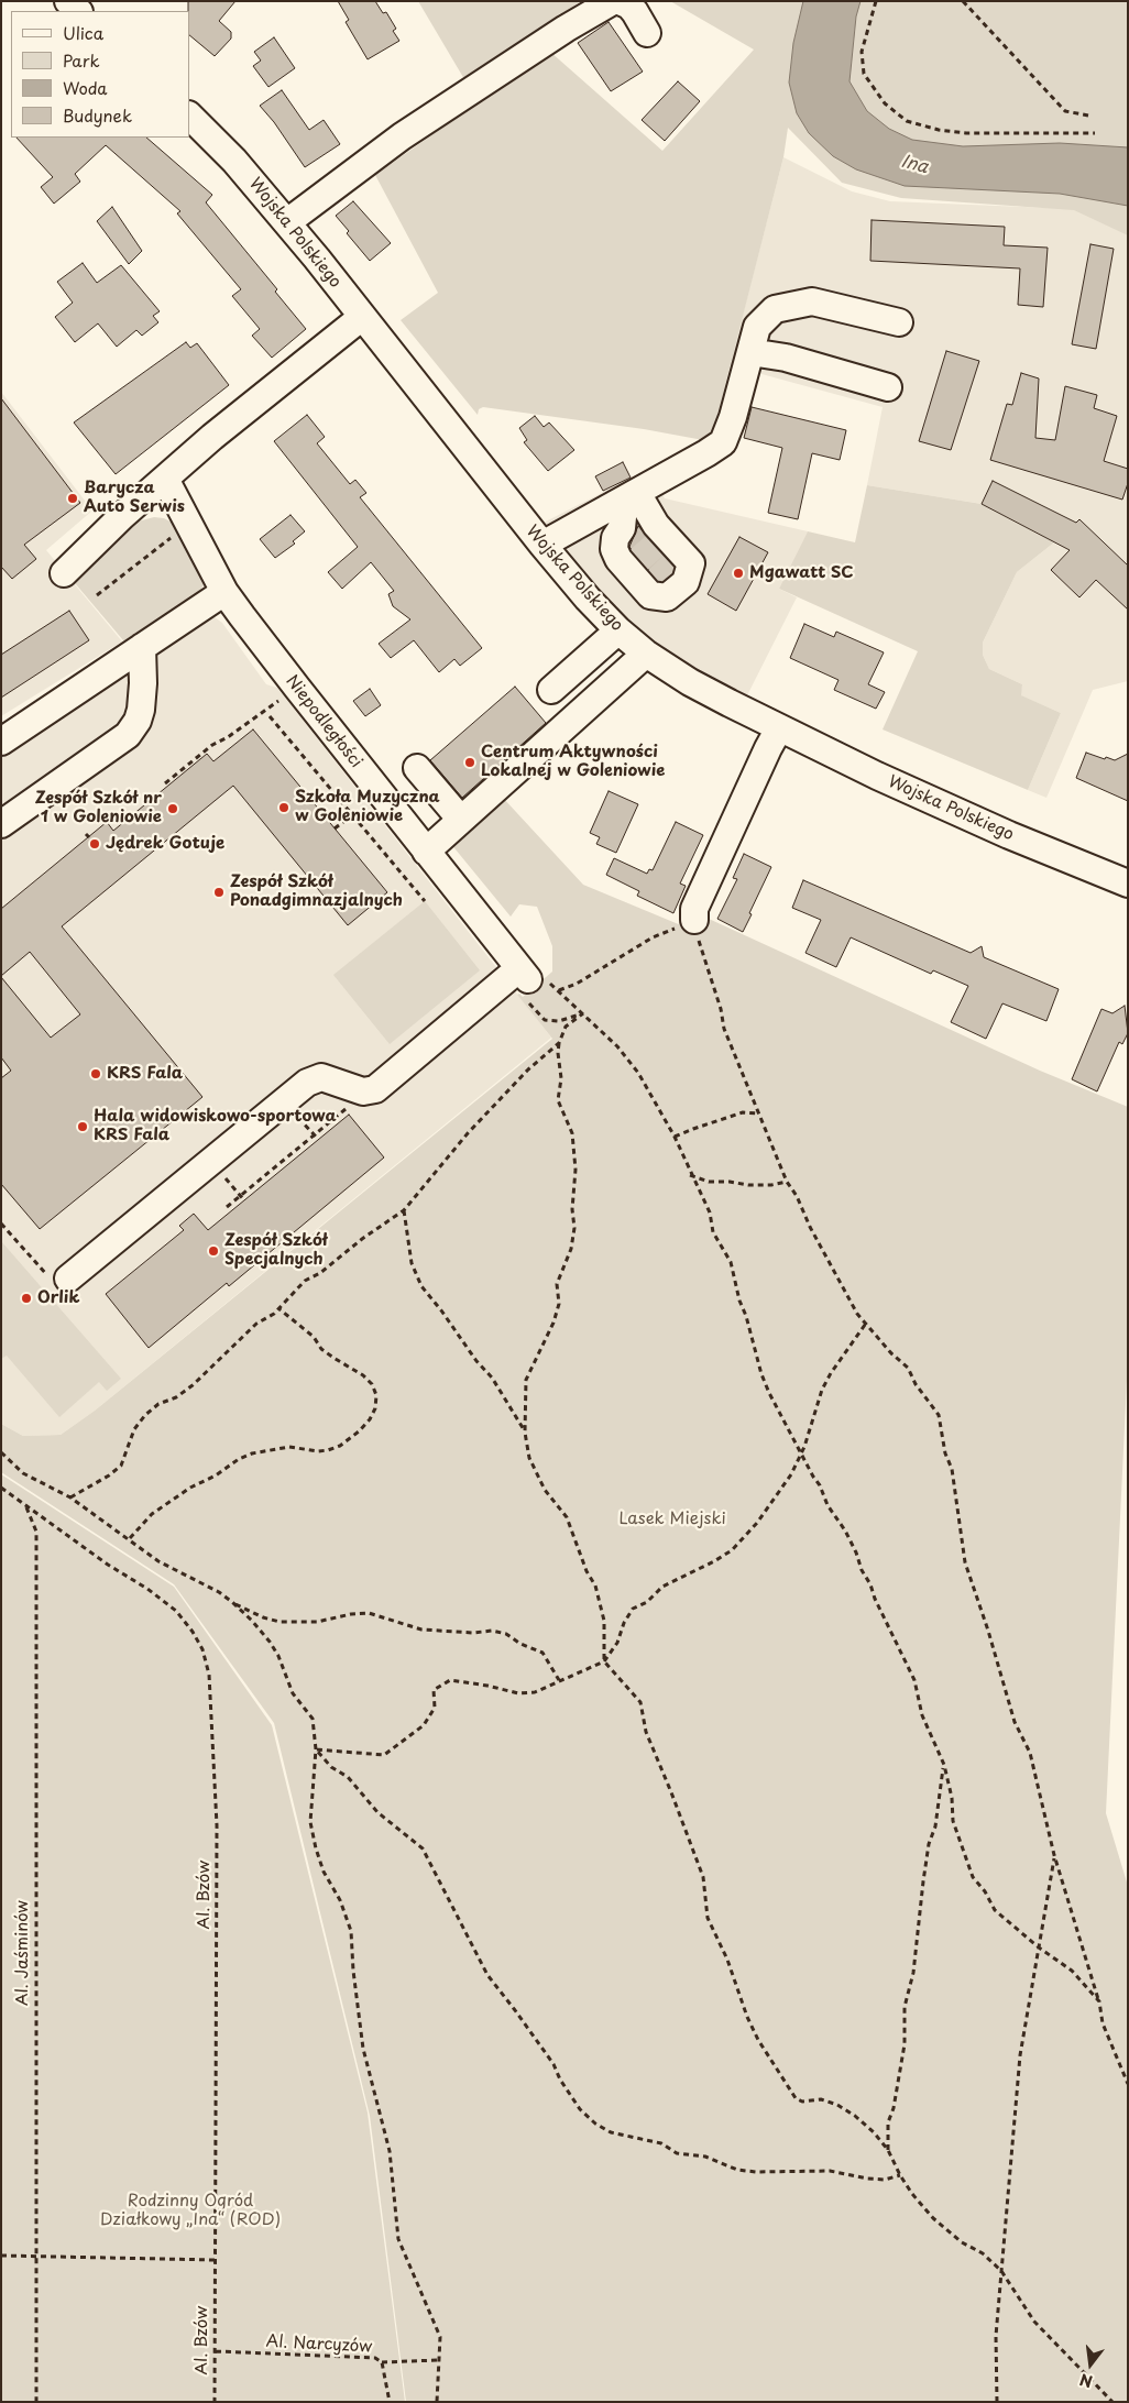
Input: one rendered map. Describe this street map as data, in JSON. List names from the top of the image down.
{
  "streets": {
    "street": ["Wojska Polskiego", "Niepodległości"],
    "path": ["Al. Bzów", "Al. Jaśminów", "Al. Narcyzów"]
  },
  "crossings": [
    ["Al. Bzów", "Al. Jaśminów"],
    ["Al. Bzów", "Al. Narcyzów"]
  ],
  "water": ["Ina"],
  "parks": ["Lasek Miejski", "Rodzinny Ogród Działkowy „Ina“ (ROD)"],
  "places": [
    "Barycza Auto Serwis",
    "Mgawatt SC",
    "Centrum Aktywności Lokalnej w Goleniowie",
    "Szkoła Muzyczna w Goleniowie",
    "Zespół Szkół nr 1 w Goleniowie",
    "Jędrek Gotuje",
    "Zespół Szkół Ponadgimnazjalnych",
    "KRS Fala",
    "Hala widowiskowo-sportowa KRS Fala",
    "Zespół Szkół Specjalnych",
    "Orlik"
  ],
  "legend": [
    "Ulica",
    "Park",
    "Woda",
    "Budynek"
  ],
  "north": "bottom"
}
